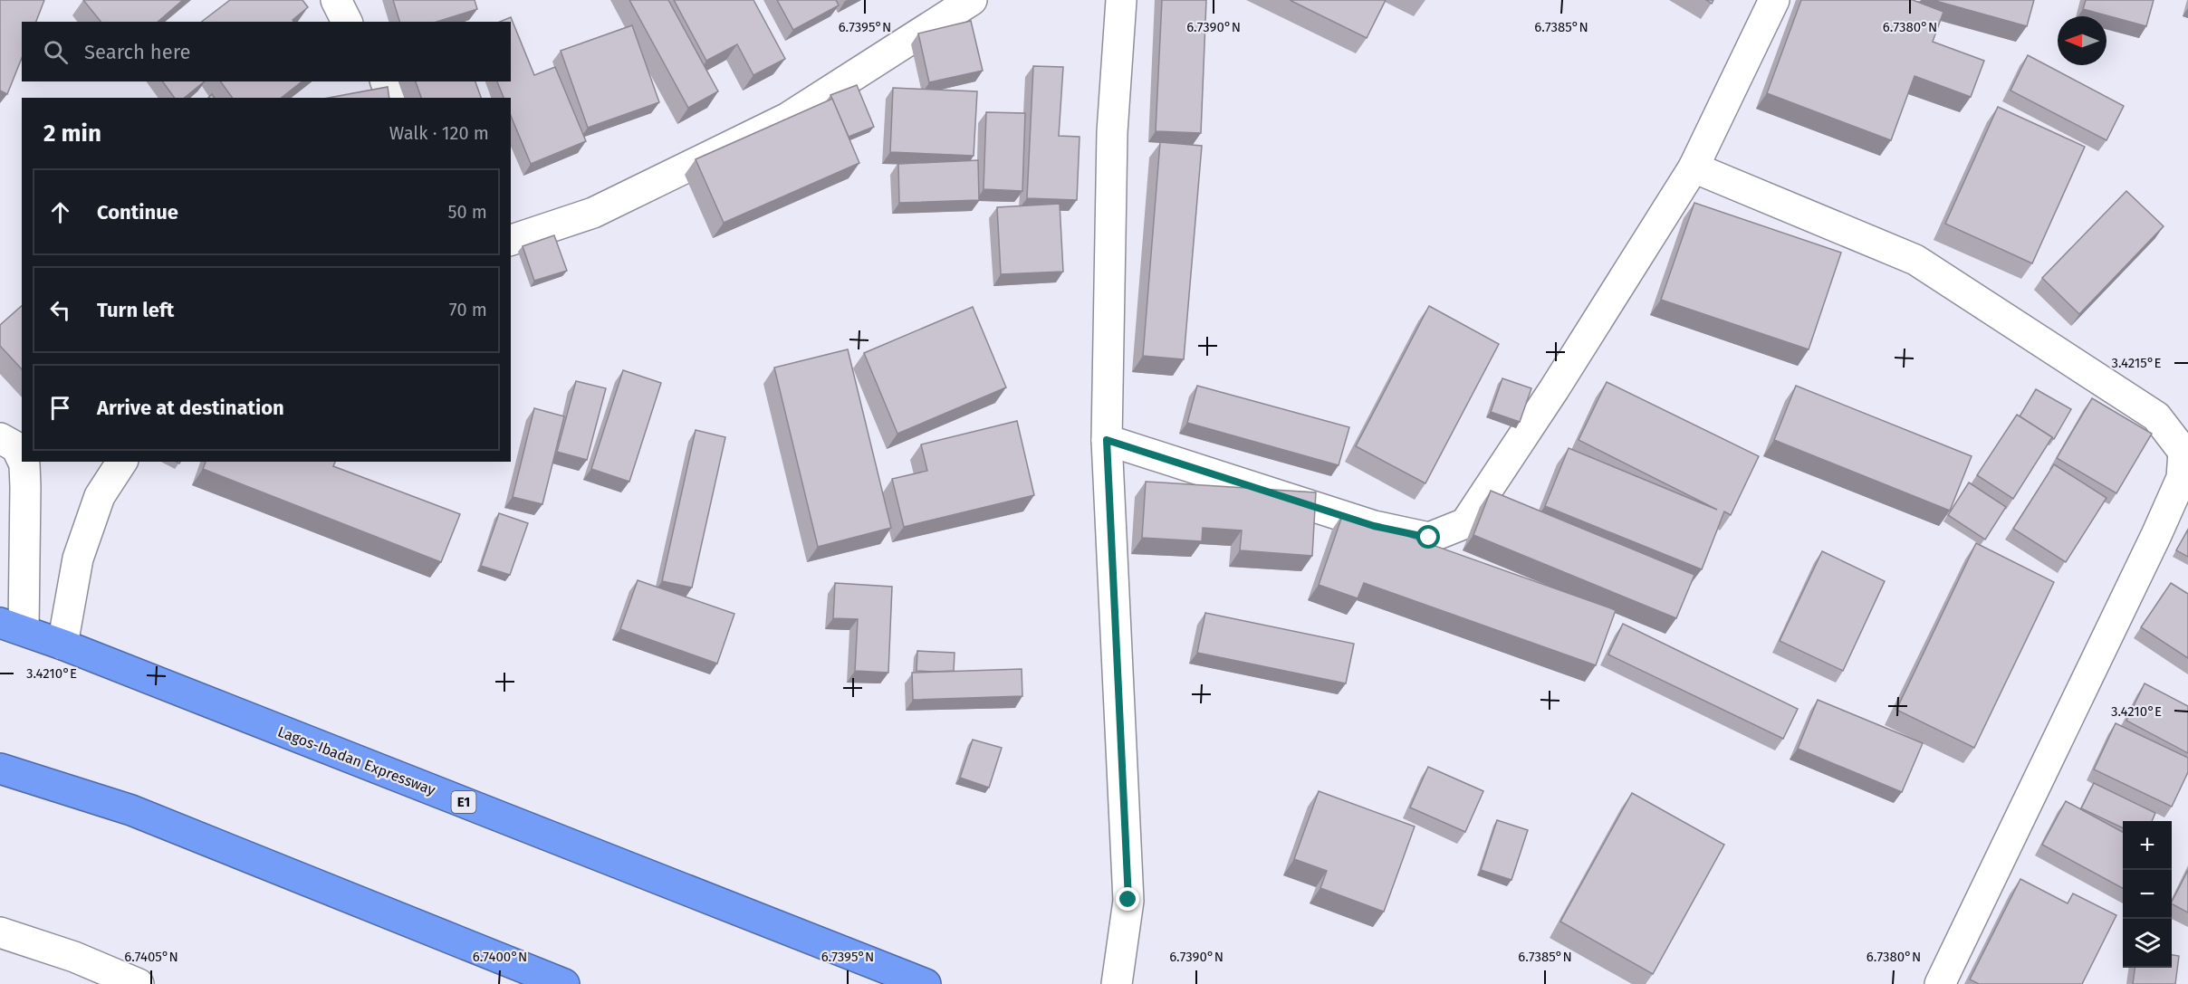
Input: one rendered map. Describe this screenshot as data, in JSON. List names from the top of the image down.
{
  "streets": {
    "highway": ["Lagos-Ibadan Expressway", "E1"]
  },
  "north": "left",
  "page": {
    "search": "Search here",
    "heading": ["2 min", "Walk · 120 m"],
    "list": [
      ["Continue", "50 m"],
      ["Turn left", "70 m"],
      "Arrive at destination"
    ],
    "map_buttons": ["+", "−"]
  },
  "coordinates": [
    "6.7395°N",
    "6.7390°N",
    "6.7385°N",
    "6.7380°N",
    "3.4215°E",
    "3.4210°E",
    "6.7405°N",
    "6.7400°N"
  ]
}
